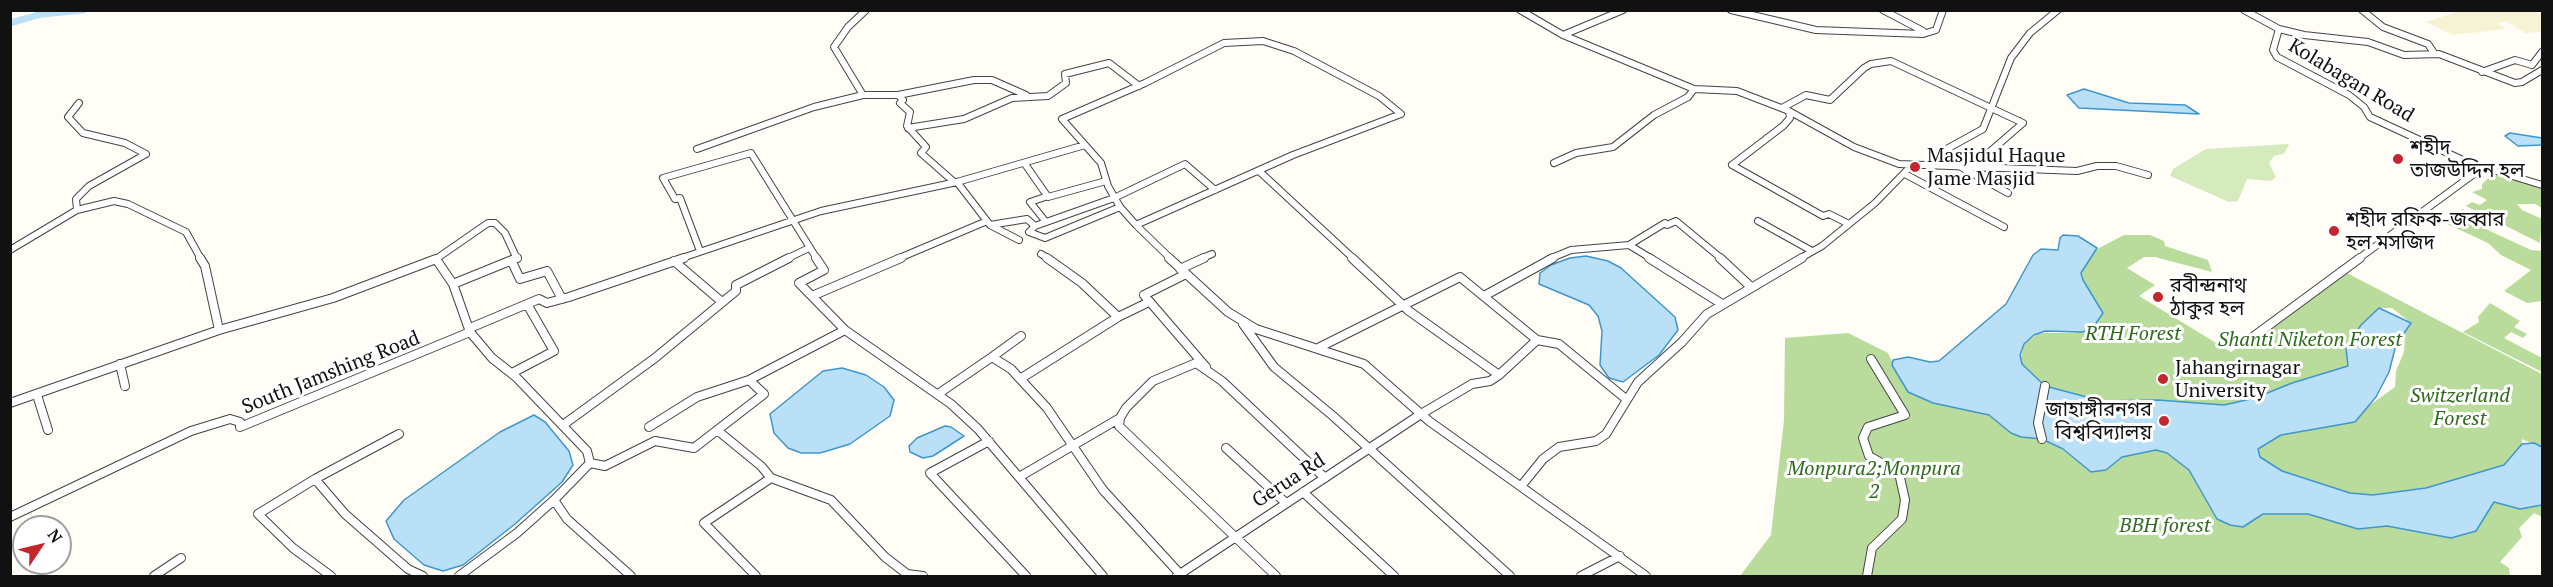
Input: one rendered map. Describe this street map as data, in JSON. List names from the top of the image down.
{
  "streets": {
    "street": ["Kolabagan Road", "South Jamshing Road", "Gerua Rd"]
  },
  "parks": [
    "RTH Forest",
    "Shanti Niketon Forest",
    "Switzerland Forest",
    "Monpura2;Monpura 2",
    "BBH forest"
  ],
  "places": [
    "শহীদ তাজউদ্দিন হল",
    "Masjidul Haque Jame Masjid",
    "শহীদ রফিক-জব্বার হল মসজিদ",
    "রবীন্দ্রনাথ ঠাকুর হল",
    "Jahangirnagar University",
    "জাহাঙ্গীরনগর বিশ্ববিদ্যালয়"
  ],
  "north": "top right"
}
